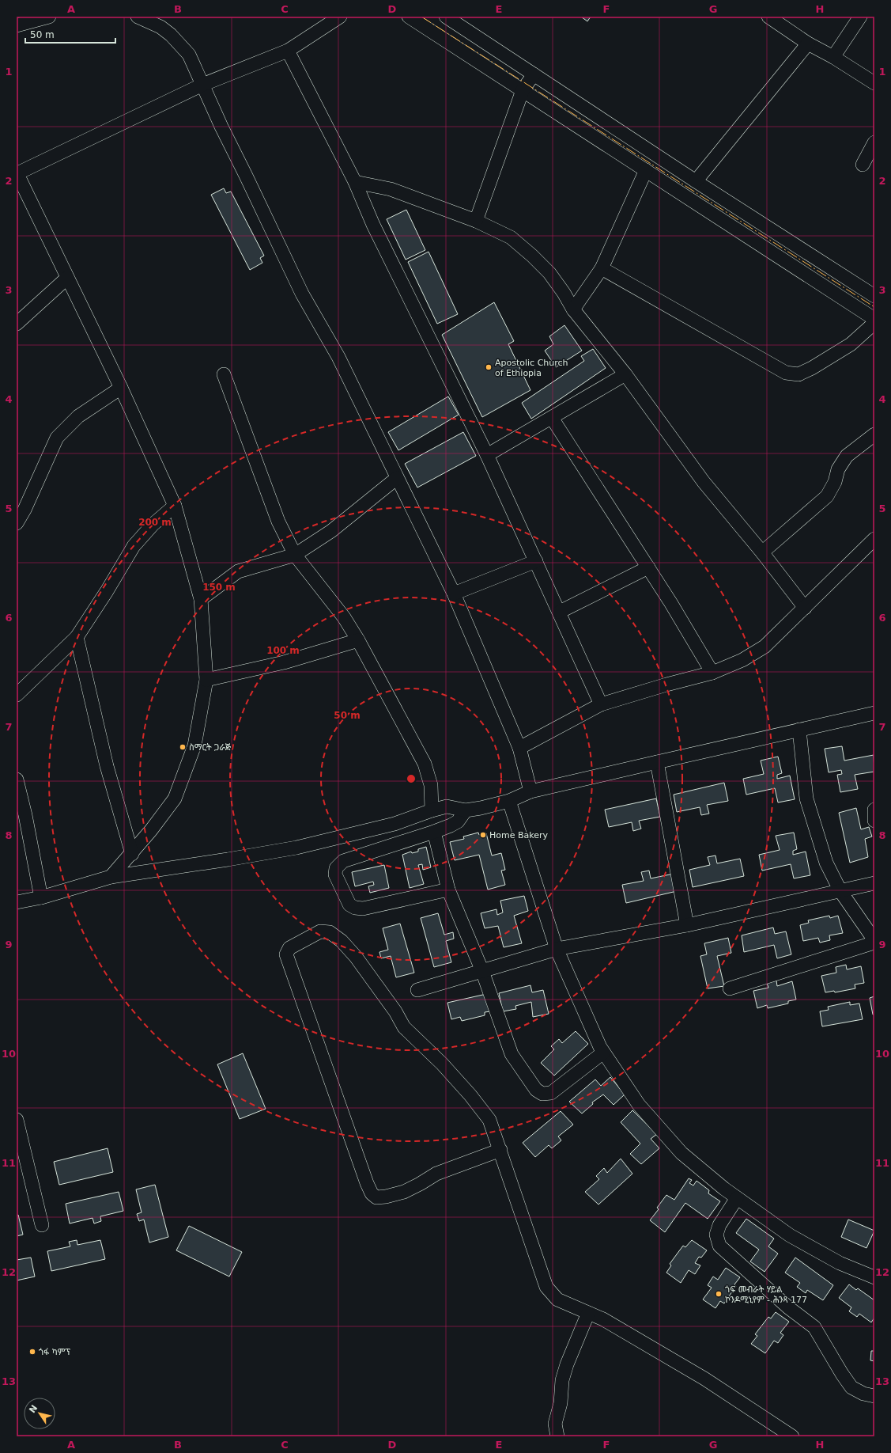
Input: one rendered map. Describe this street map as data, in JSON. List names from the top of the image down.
{
  "places": [
    "Apostolic Church of Ethiopia",
    "ስማርት ጋራጅ",
    "Home Bakery",
    "ጎፍ መብራት ሃይል ኮንዶሚኒየም - ሕንጻ 177",
    "ጎፋ ካምፕ"
  ],
  "scale_bar": "50 m",
  "north": "top left",
  "grid": {
    "columns": [
      "A",
      "B",
      "C",
      "D",
      "E",
      "F",
      "G",
      "H"
    ],
    "rows": [
      "1",
      "2",
      "3",
      "4",
      "5",
      "6",
      "7",
      "8",
      "9",
      "10",
      "11",
      "12",
      "13"
    ]
  },
  "rings": [
    "200 m",
    "150 m",
    "100 m",
    "50 m"
  ]
}
